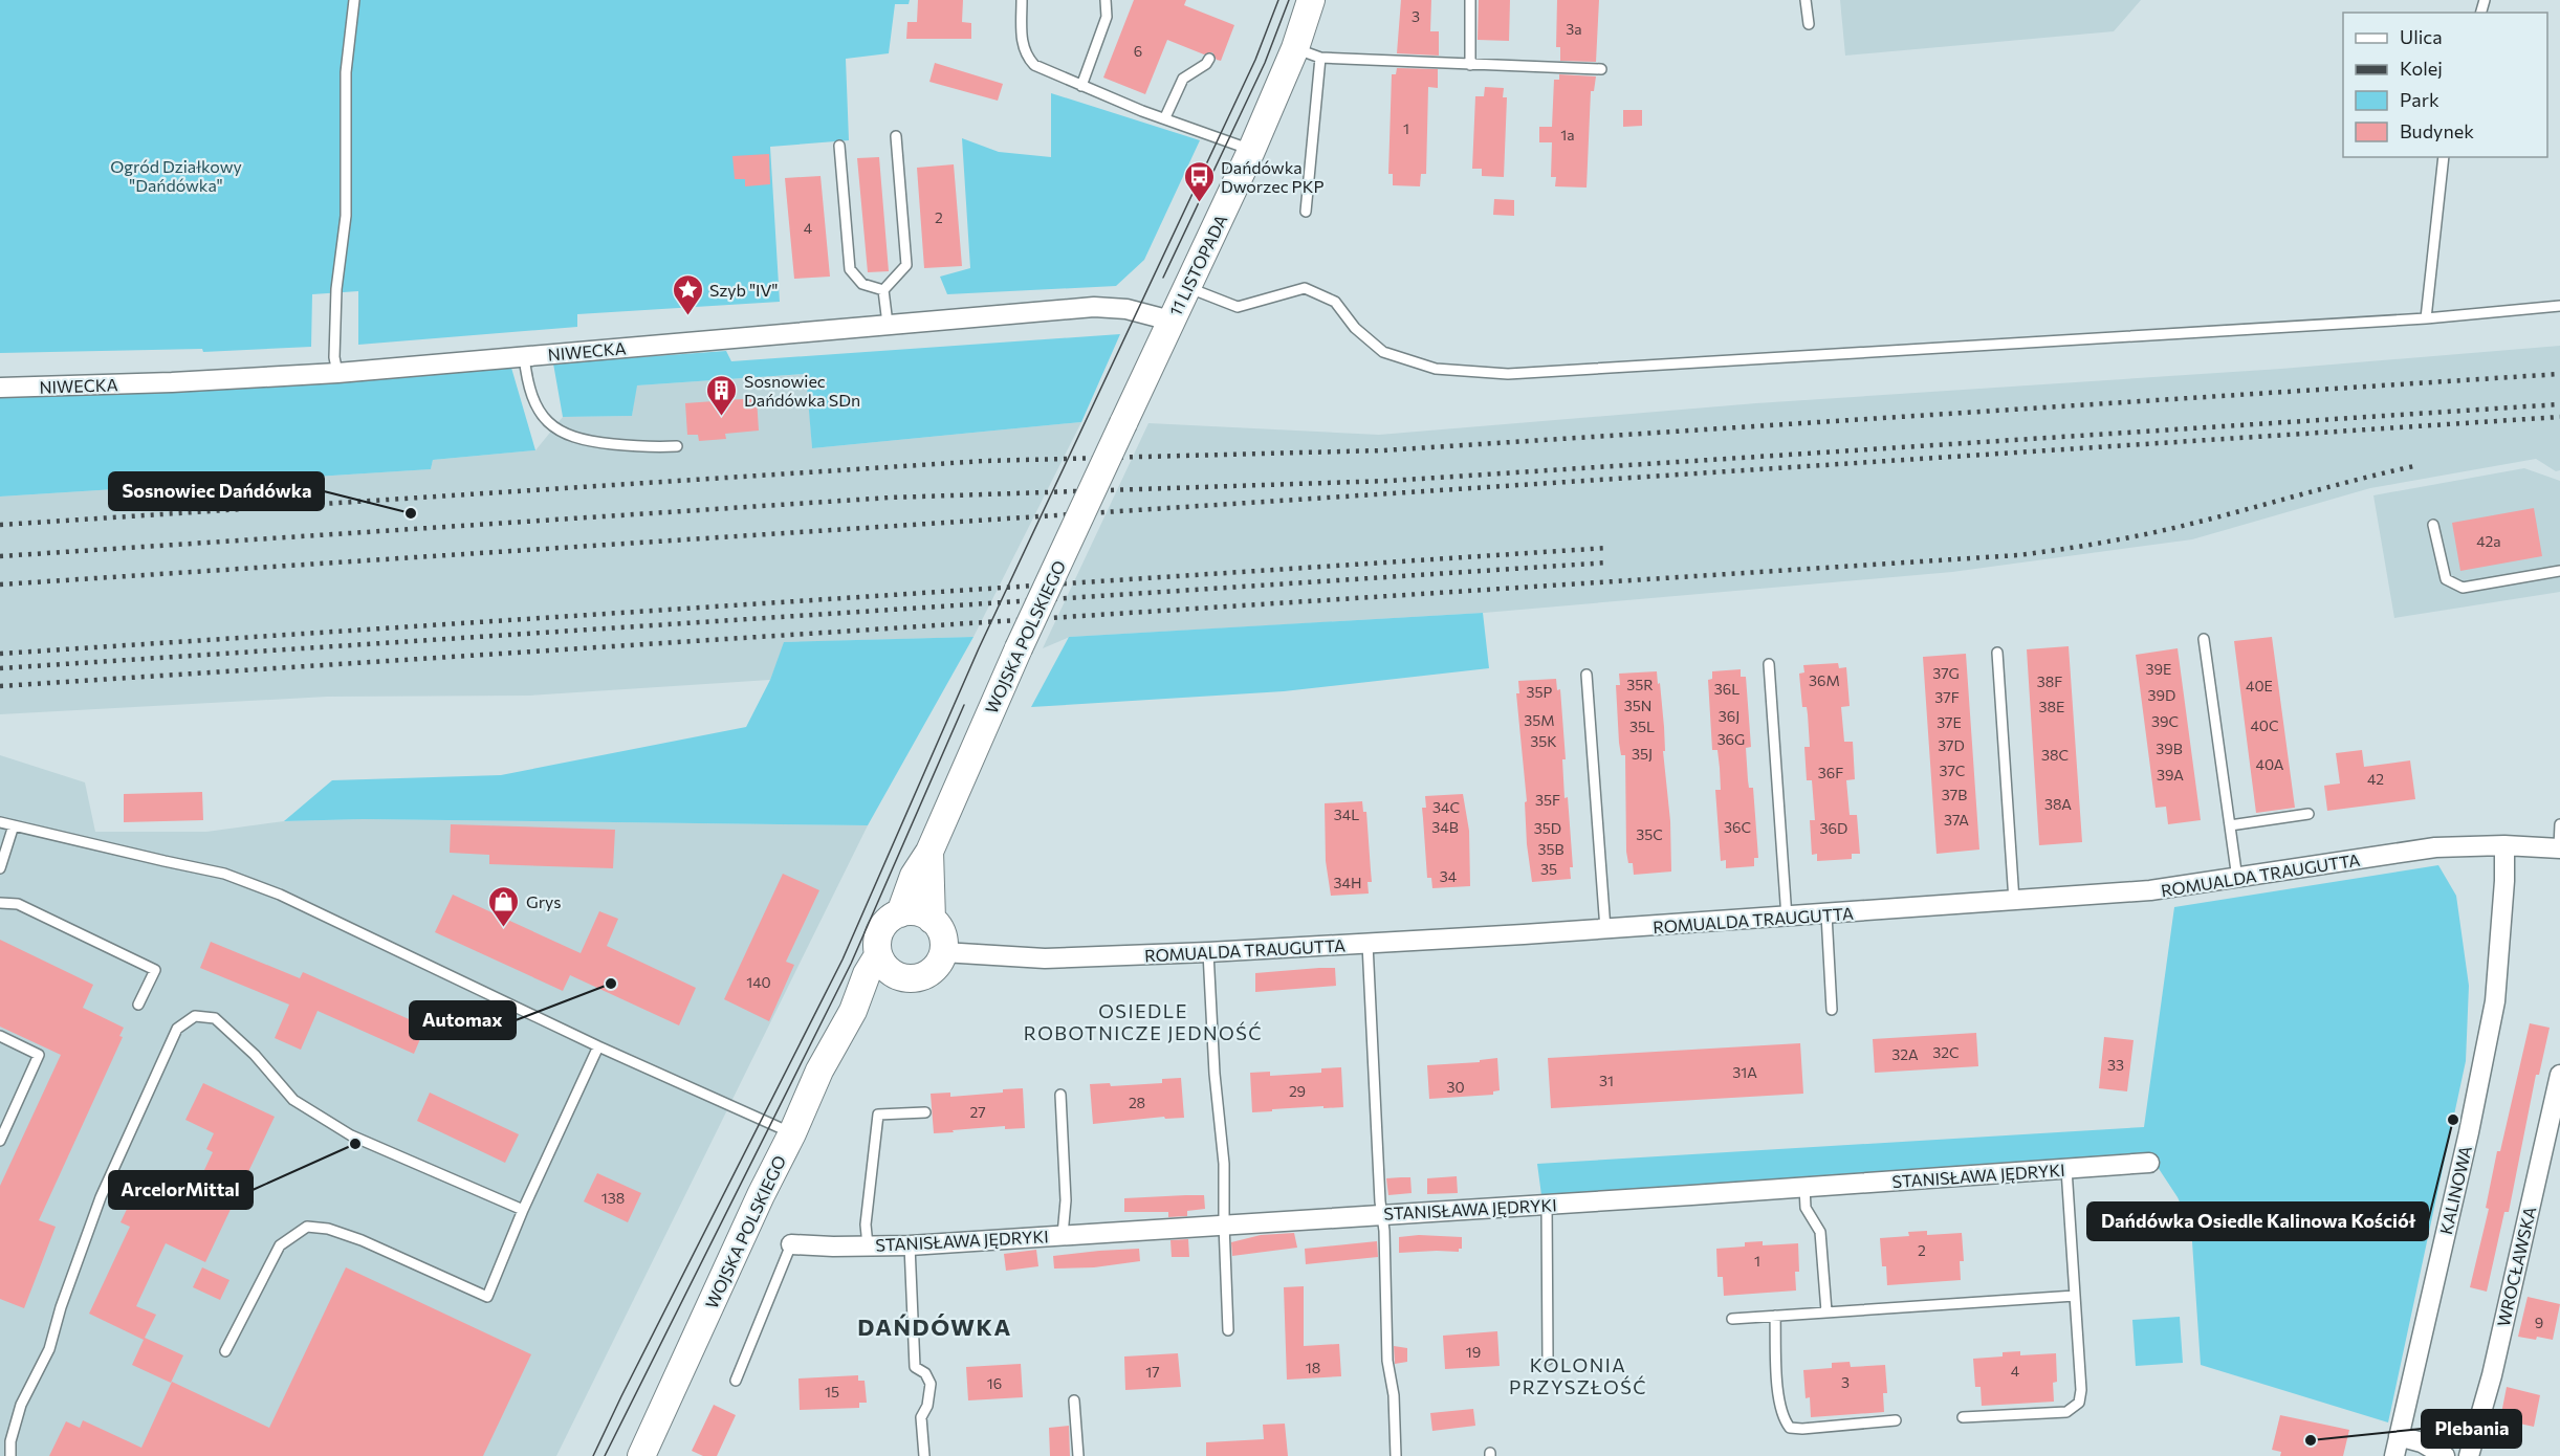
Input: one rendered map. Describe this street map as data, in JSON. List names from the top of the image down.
{
  "streets": {
    "main road": ["11 LISTOPADA", "WOJSKA POLSKIEGO"],
    "street": [
      "NIWECKA",
      "ROMUALDA TRAUGUTTA",
      "STANISŁAWA JĘDRYKI",
      "KALINOWA",
      "WROCŁAWSKA"
    ]
  },
  "crossings": [
    ["11 LISTOPADA", "NIWECKA"],
    ["11 LISTOPADA", "WOJSKA POLSKIEGO"],
    ["WOJSKA POLSKIEGO", "ROMUALDA TRAUGUTTA"],
    ["ROMUALDA TRAUGUTTA", "KALINOWA"]
  ],
  "districts": ["OSIEDLE ROBOTNICZE JEDNOŚĆ", "DAŃDÓWKA", "KOLONIA PRZYSZŁOŚĆ"],
  "parks": ["Ogród Działkowy \"Dańdówka\""],
  "places": {
    "bus stop": ["Dańdówka Dworzec PKP"],
    "place": ["Szyb \"IV\""],
    "building": ["Sosnowiec Dańdówka SDn"],
    "other": [
      "Sosnowiec Dańdówka",
      "Automax",
      "Dańdówka Osiedle Kalinowa Kościół",
      "ArcelorMittal",
      "Plebania"
    ],
    "shop": ["Grys"]
  },
  "house_numbers": [
    "3",
    "3a",
    "6",
    "1",
    "1a",
    "2",
    "4",
    "42a",
    "39E",
    "37G",
    "36M",
    "38F",
    "35R",
    "40E",
    "36L",
    "35P",
    "39D",
    "37F",
    "35N",
    "38E",
    "36J",
    "35M",
    "39C",
    "37E",
    "40C",
    "35L",
    "36G",
    "35K",
    "37D",
    "39B",
    "35J",
    "38C",
    "40A",
    "37C",
    "36F",
    "39A",
    "42",
    "37B",
    "35F",
    "38A",
    "34C",
    "34L",
    "37A",
    "34B",
    "36C",
    "35D",
    "36D",
    "35C",
    "35B",
    "35",
    "34",
    "34H",
    "140",
    "32C",
    "32A",
    "33",
    "31A",
    "31",
    "30",
    "29",
    "28",
    "27",
    "138",
    "2",
    "1",
    "9",
    "19",
    "18",
    "4",
    "17",
    "3",
    "16",
    "15"
  ],
  "legend": [
    "Ulica",
    "Kolej",
    "Park",
    "Budynek"
  ]
}
